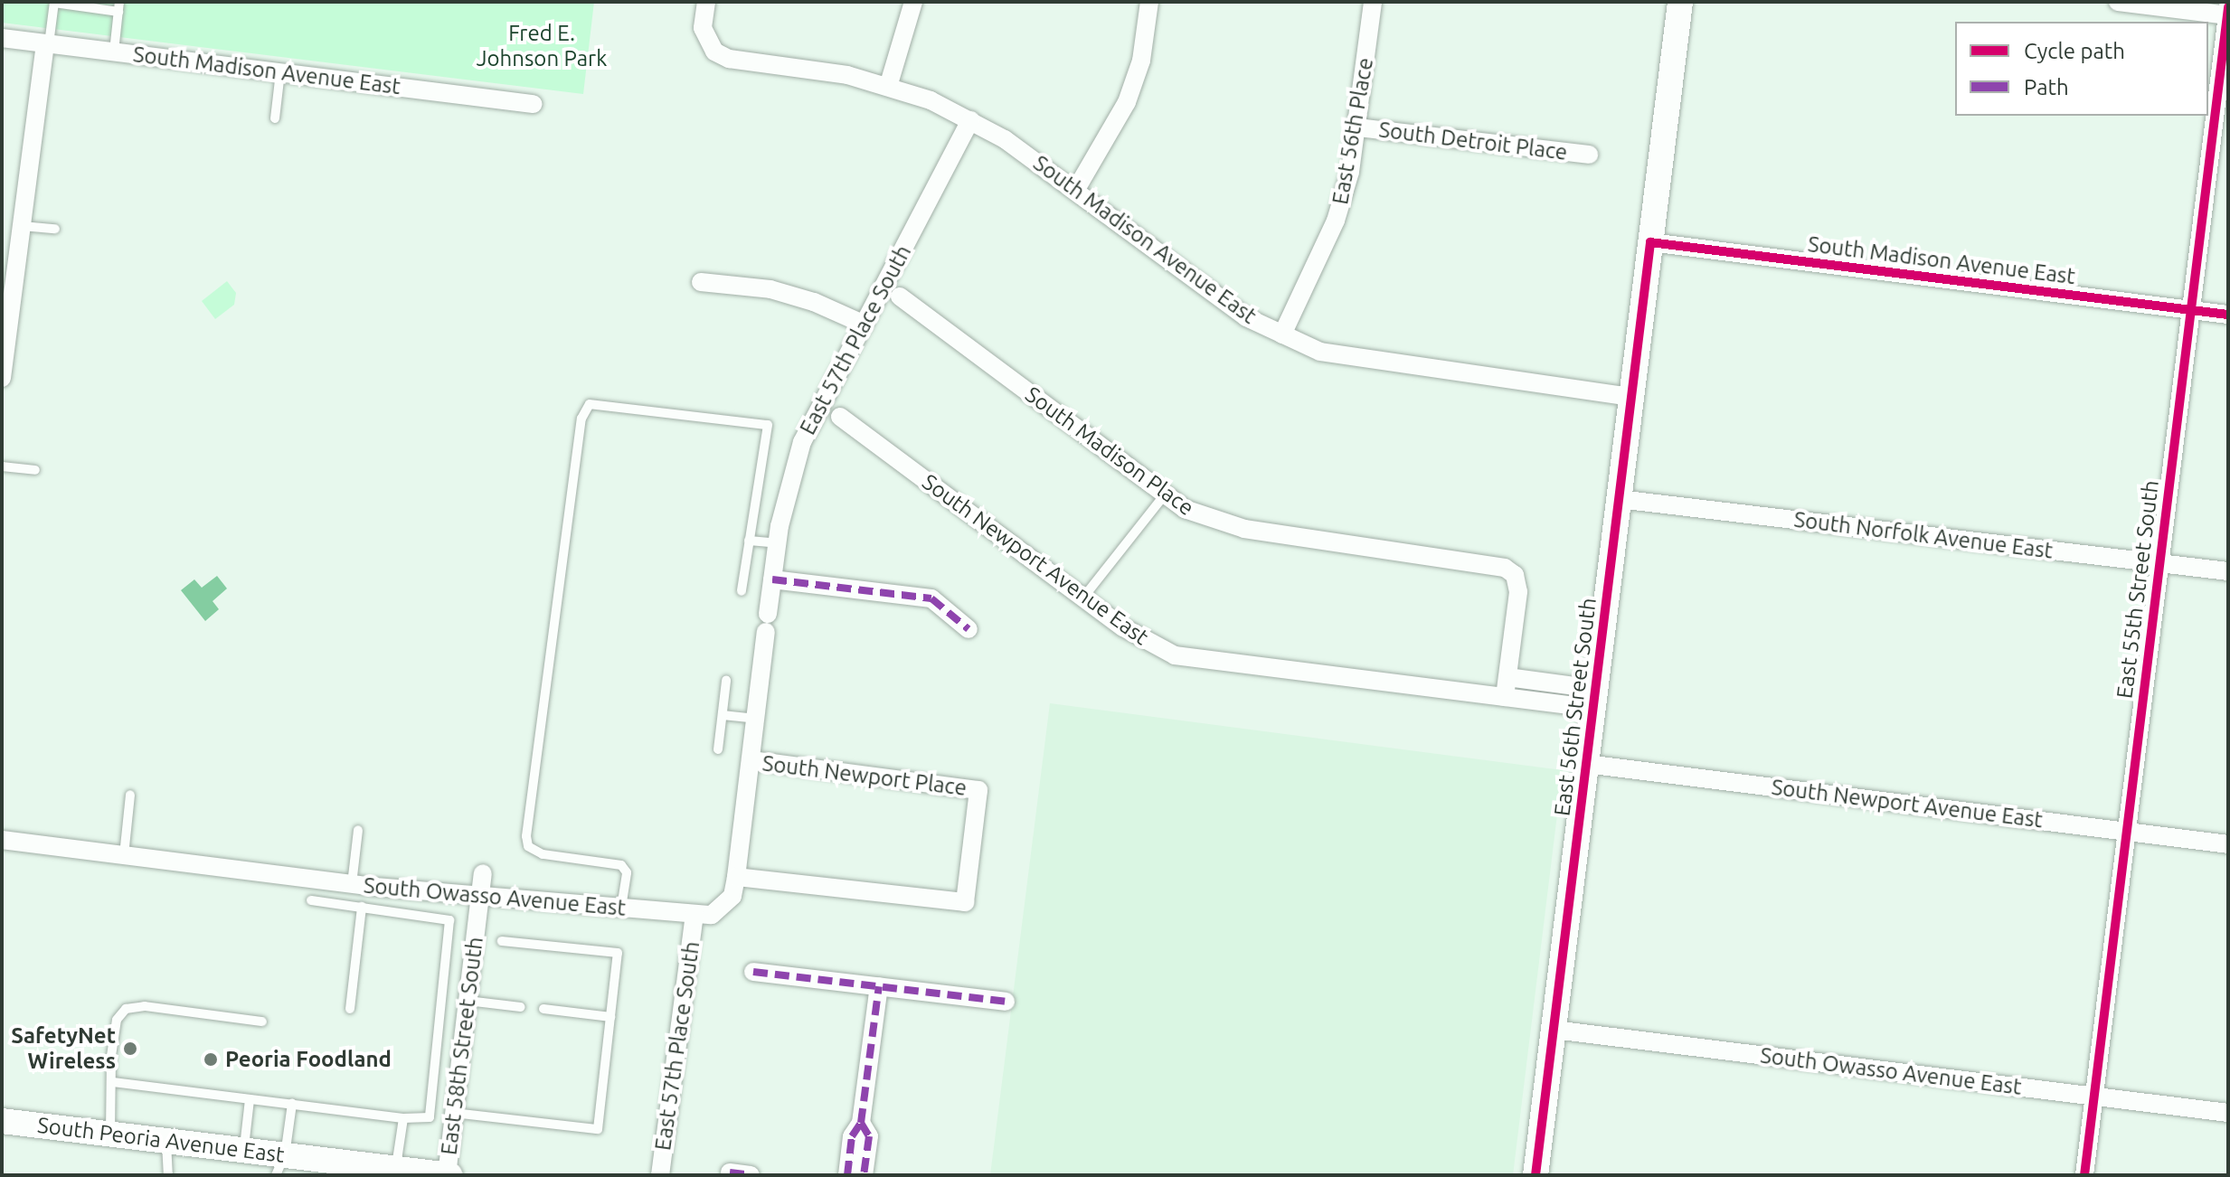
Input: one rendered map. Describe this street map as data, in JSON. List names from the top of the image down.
{
  "streets": {
    "street": [
      "South Madison Avenue East",
      "East 56th Place",
      "South Detroit Place",
      "East 57th Place South",
      "South Madison Place",
      "South Norfolk Avenue East",
      "South Newport Avenue East",
      "East 55th Street South",
      "East 56th Street South",
      "South Newport Place",
      "South Owasso Avenue East",
      "East 58th Street South",
      "South Peoria Avenue East"
    ]
  },
  "crossings": [
    ["South Madison Avenue East", "East 56th Place"],
    ["South Madison Avenue East", "East 57th Place South"],
    ["South Madison Avenue East", "East 55th Street South"],
    ["South Madison Avenue East", "East 56th Street South"],
    ["East 56th Place", "South Detroit Place"],
    ["East 57th Place South", "South Newport Place"],
    ["East 57th Place South", "South Owasso Avenue East"],
    ["South Norfolk Avenue East", "East 55th Street South"],
    ["South Norfolk Avenue East", "East 56th Street South"],
    ["South Newport Avenue East", "East 55th Street South"],
    ["South Newport Avenue East", "East 56th Street South"],
    ["East 55th Street South", "South Owasso Avenue East"],
    ["East 56th Street South", "South Owasso Avenue East"],
    ["South Newport Place", "South Owasso Avenue East"],
    ["South Owasso Avenue East", "East 58th Street South"],
    ["East 58th Street South", "South Peoria Avenue East"]
  ],
  "parks": ["Fred E. Johnson Park"],
  "places": ["SafetyNet Wireless", "Peoria Foodland"],
  "legend": ["Cycle path", "Path"]
}
